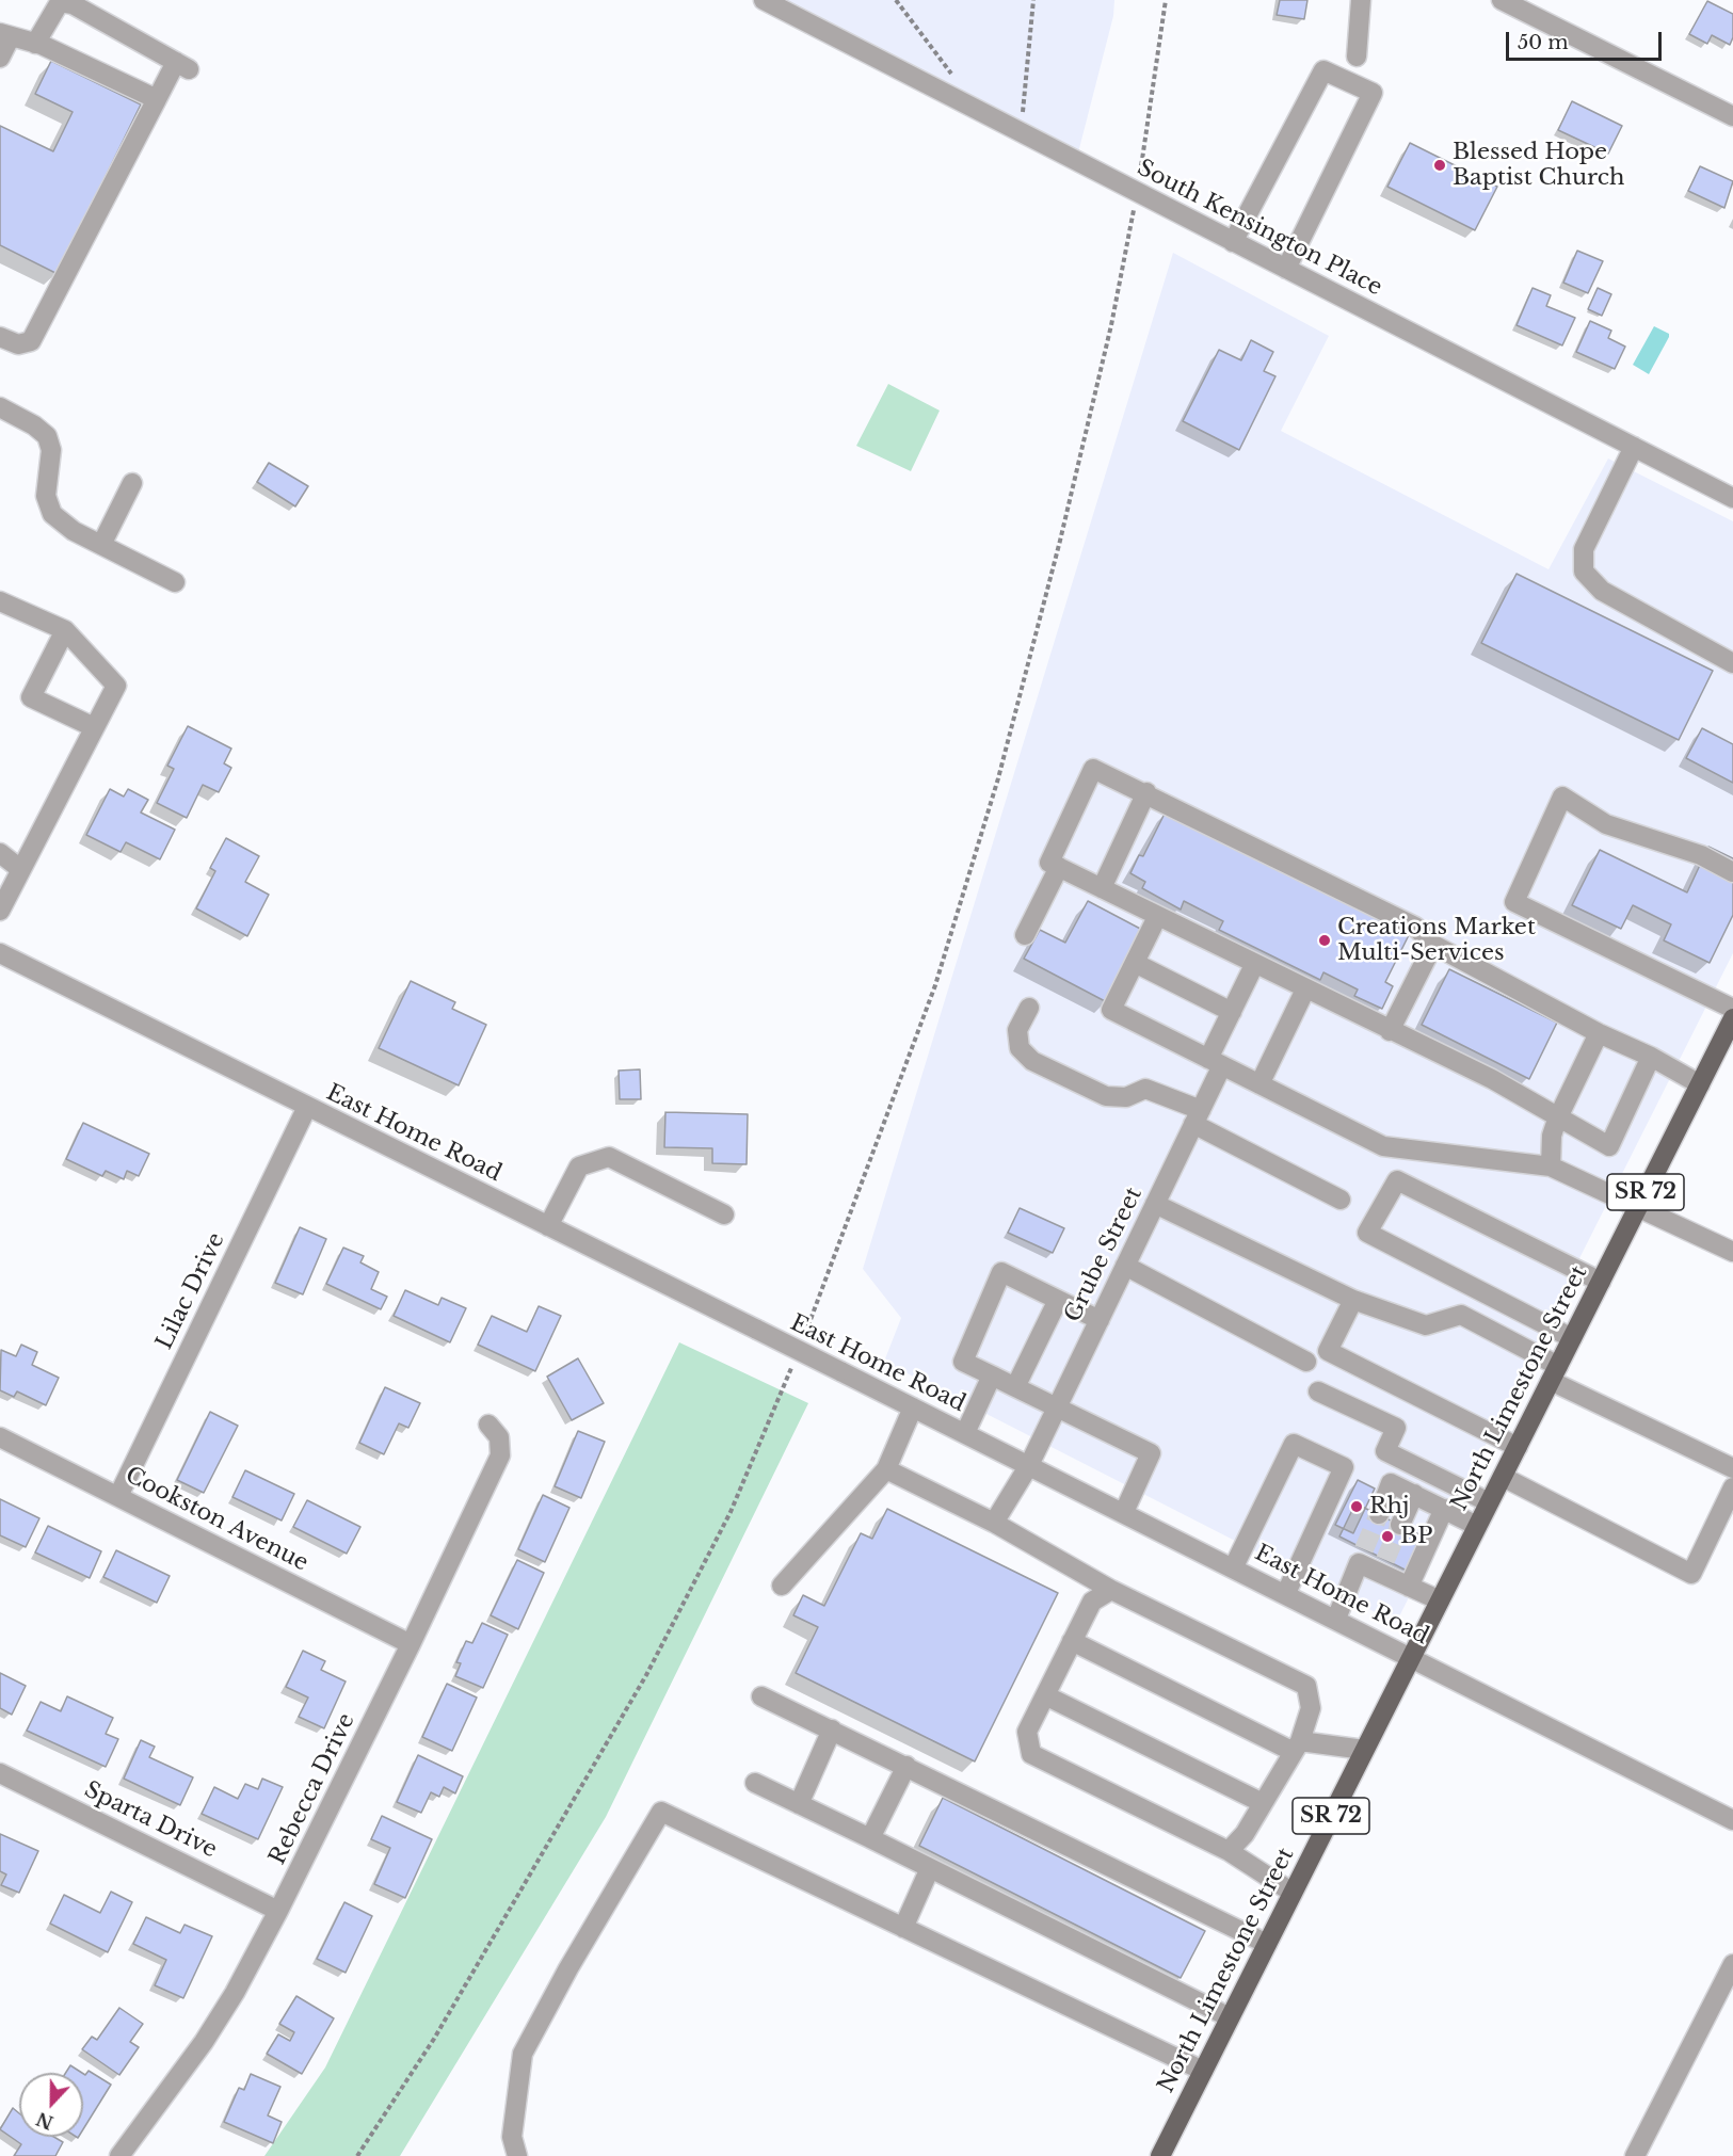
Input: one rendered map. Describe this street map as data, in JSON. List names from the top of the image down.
{
  "streets": {
    "main road": ["SR 72", "North Limestone Street"],
    "street": [
      "South Kensington Place",
      "East Home Road",
      "Grube Street",
      "Lilac Drive",
      "Cookston Avenue",
      "Rebecca Drive",
      "Sparta Drive"
    ]
  },
  "crossings": [
    ["East Home Road", "Grube Street"],
    ["East Home Road", "Lilac Drive"],
    ["East Home Road", "North Limestone Street"],
    ["Lilac Drive", "Cookston Avenue"],
    ["Cookston Avenue", "Rebecca Drive"],
    ["Rebecca Drive", "Sparta Drive"]
  ],
  "places": [
    "Blessed Hope Baptist Church",
    "Creations Market Multi-Services",
    "Rhj",
    "BP"
  ],
  "scale_bar": "50 m",
  "north": "bottom"
}
